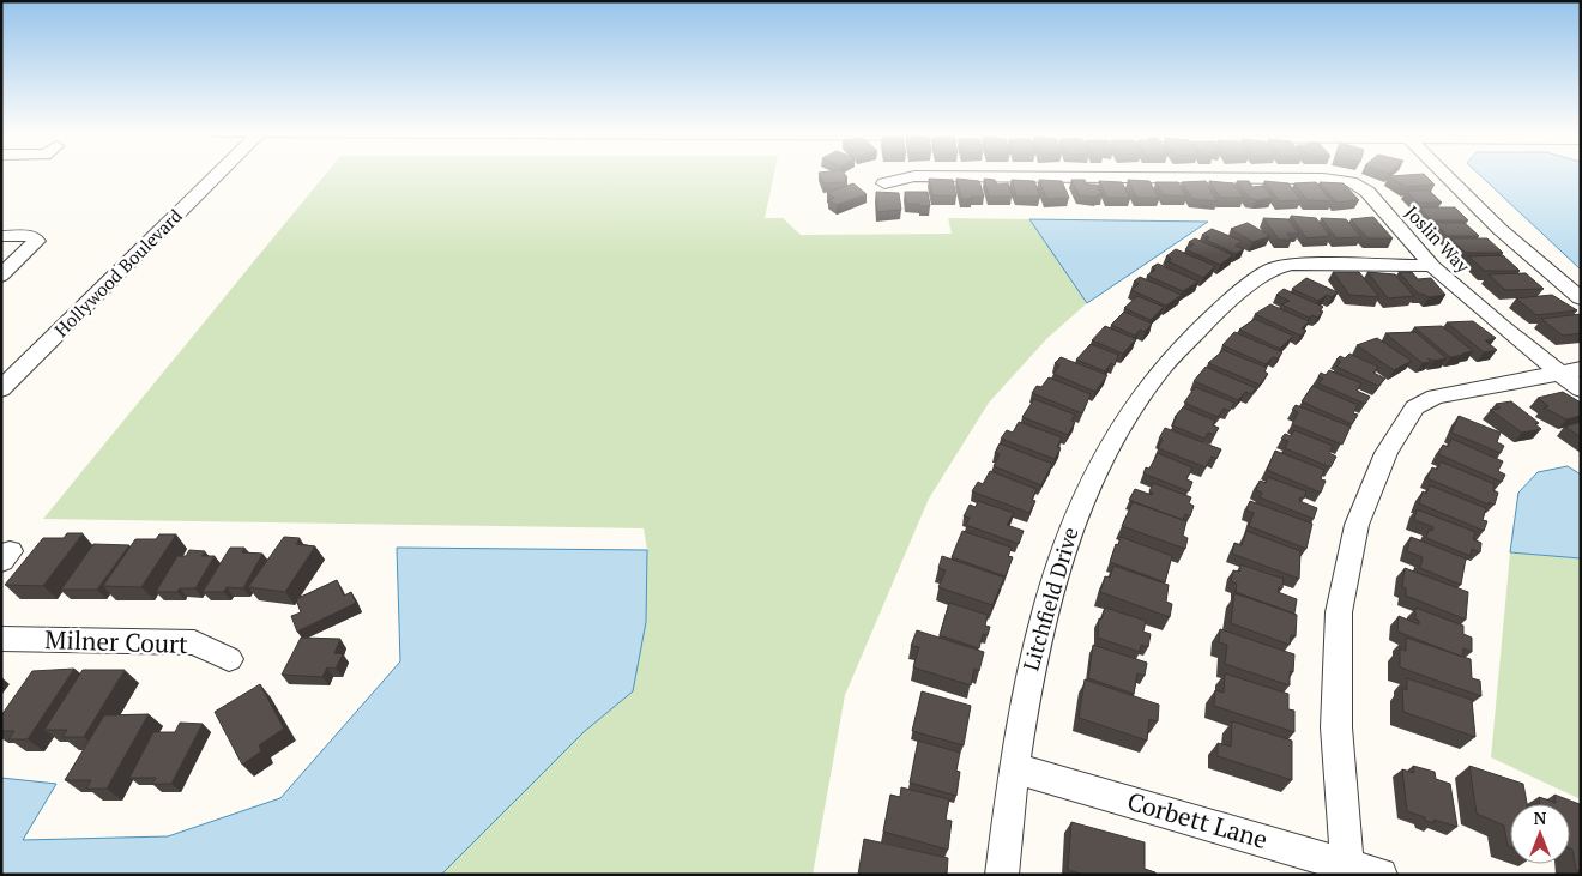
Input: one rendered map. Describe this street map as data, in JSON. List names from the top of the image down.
{
  "streets": {
    "street": [
      "Joslin Way",
      "Hollywood Boulevard",
      "Litchfield Drive",
      "Milner Court",
      "Corbett Lane"
    ]
  },
  "crossings": [
    ["Joslin Way", "Litchfield Drive"],
    ["Litchfield Drive", "Corbett Lane"]
  ],
  "north": "top"
}
